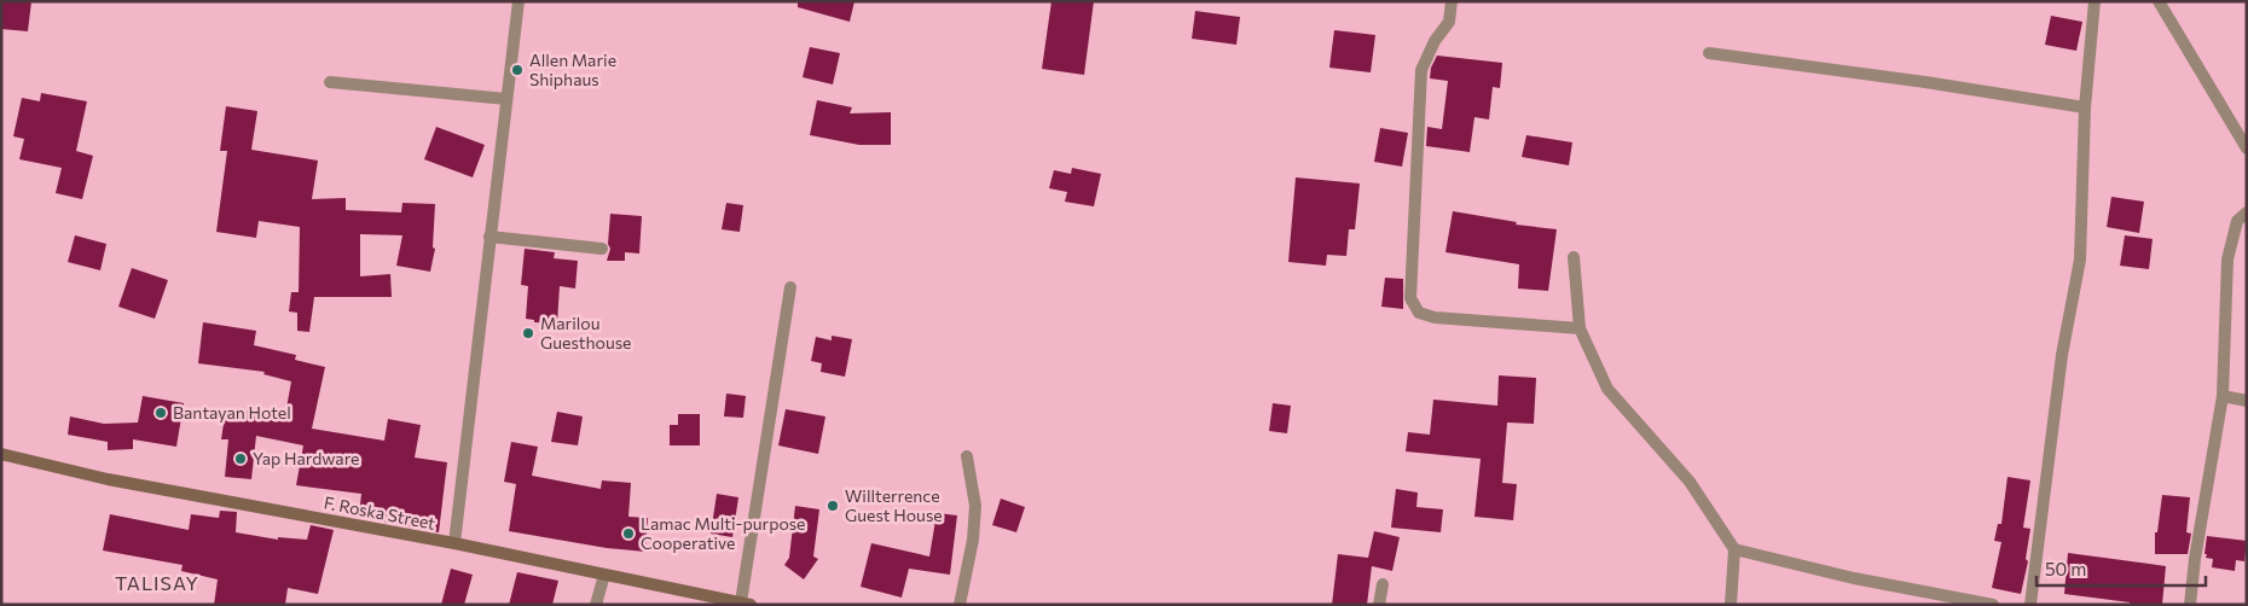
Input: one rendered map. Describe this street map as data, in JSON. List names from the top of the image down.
{
  "streets": {
    "main road": ["F. Roska Street"]
  },
  "districts": ["TALISAY"],
  "places": [
    "Allen Marie Shiphaus",
    "Marilou Guesthouse",
    "Bantayan Hotel",
    "Yap Hardware",
    "Willterrence Guest House",
    "Lamac Multi-purpose Cooperative"
  ],
  "scale_bar": "50 m"
}
